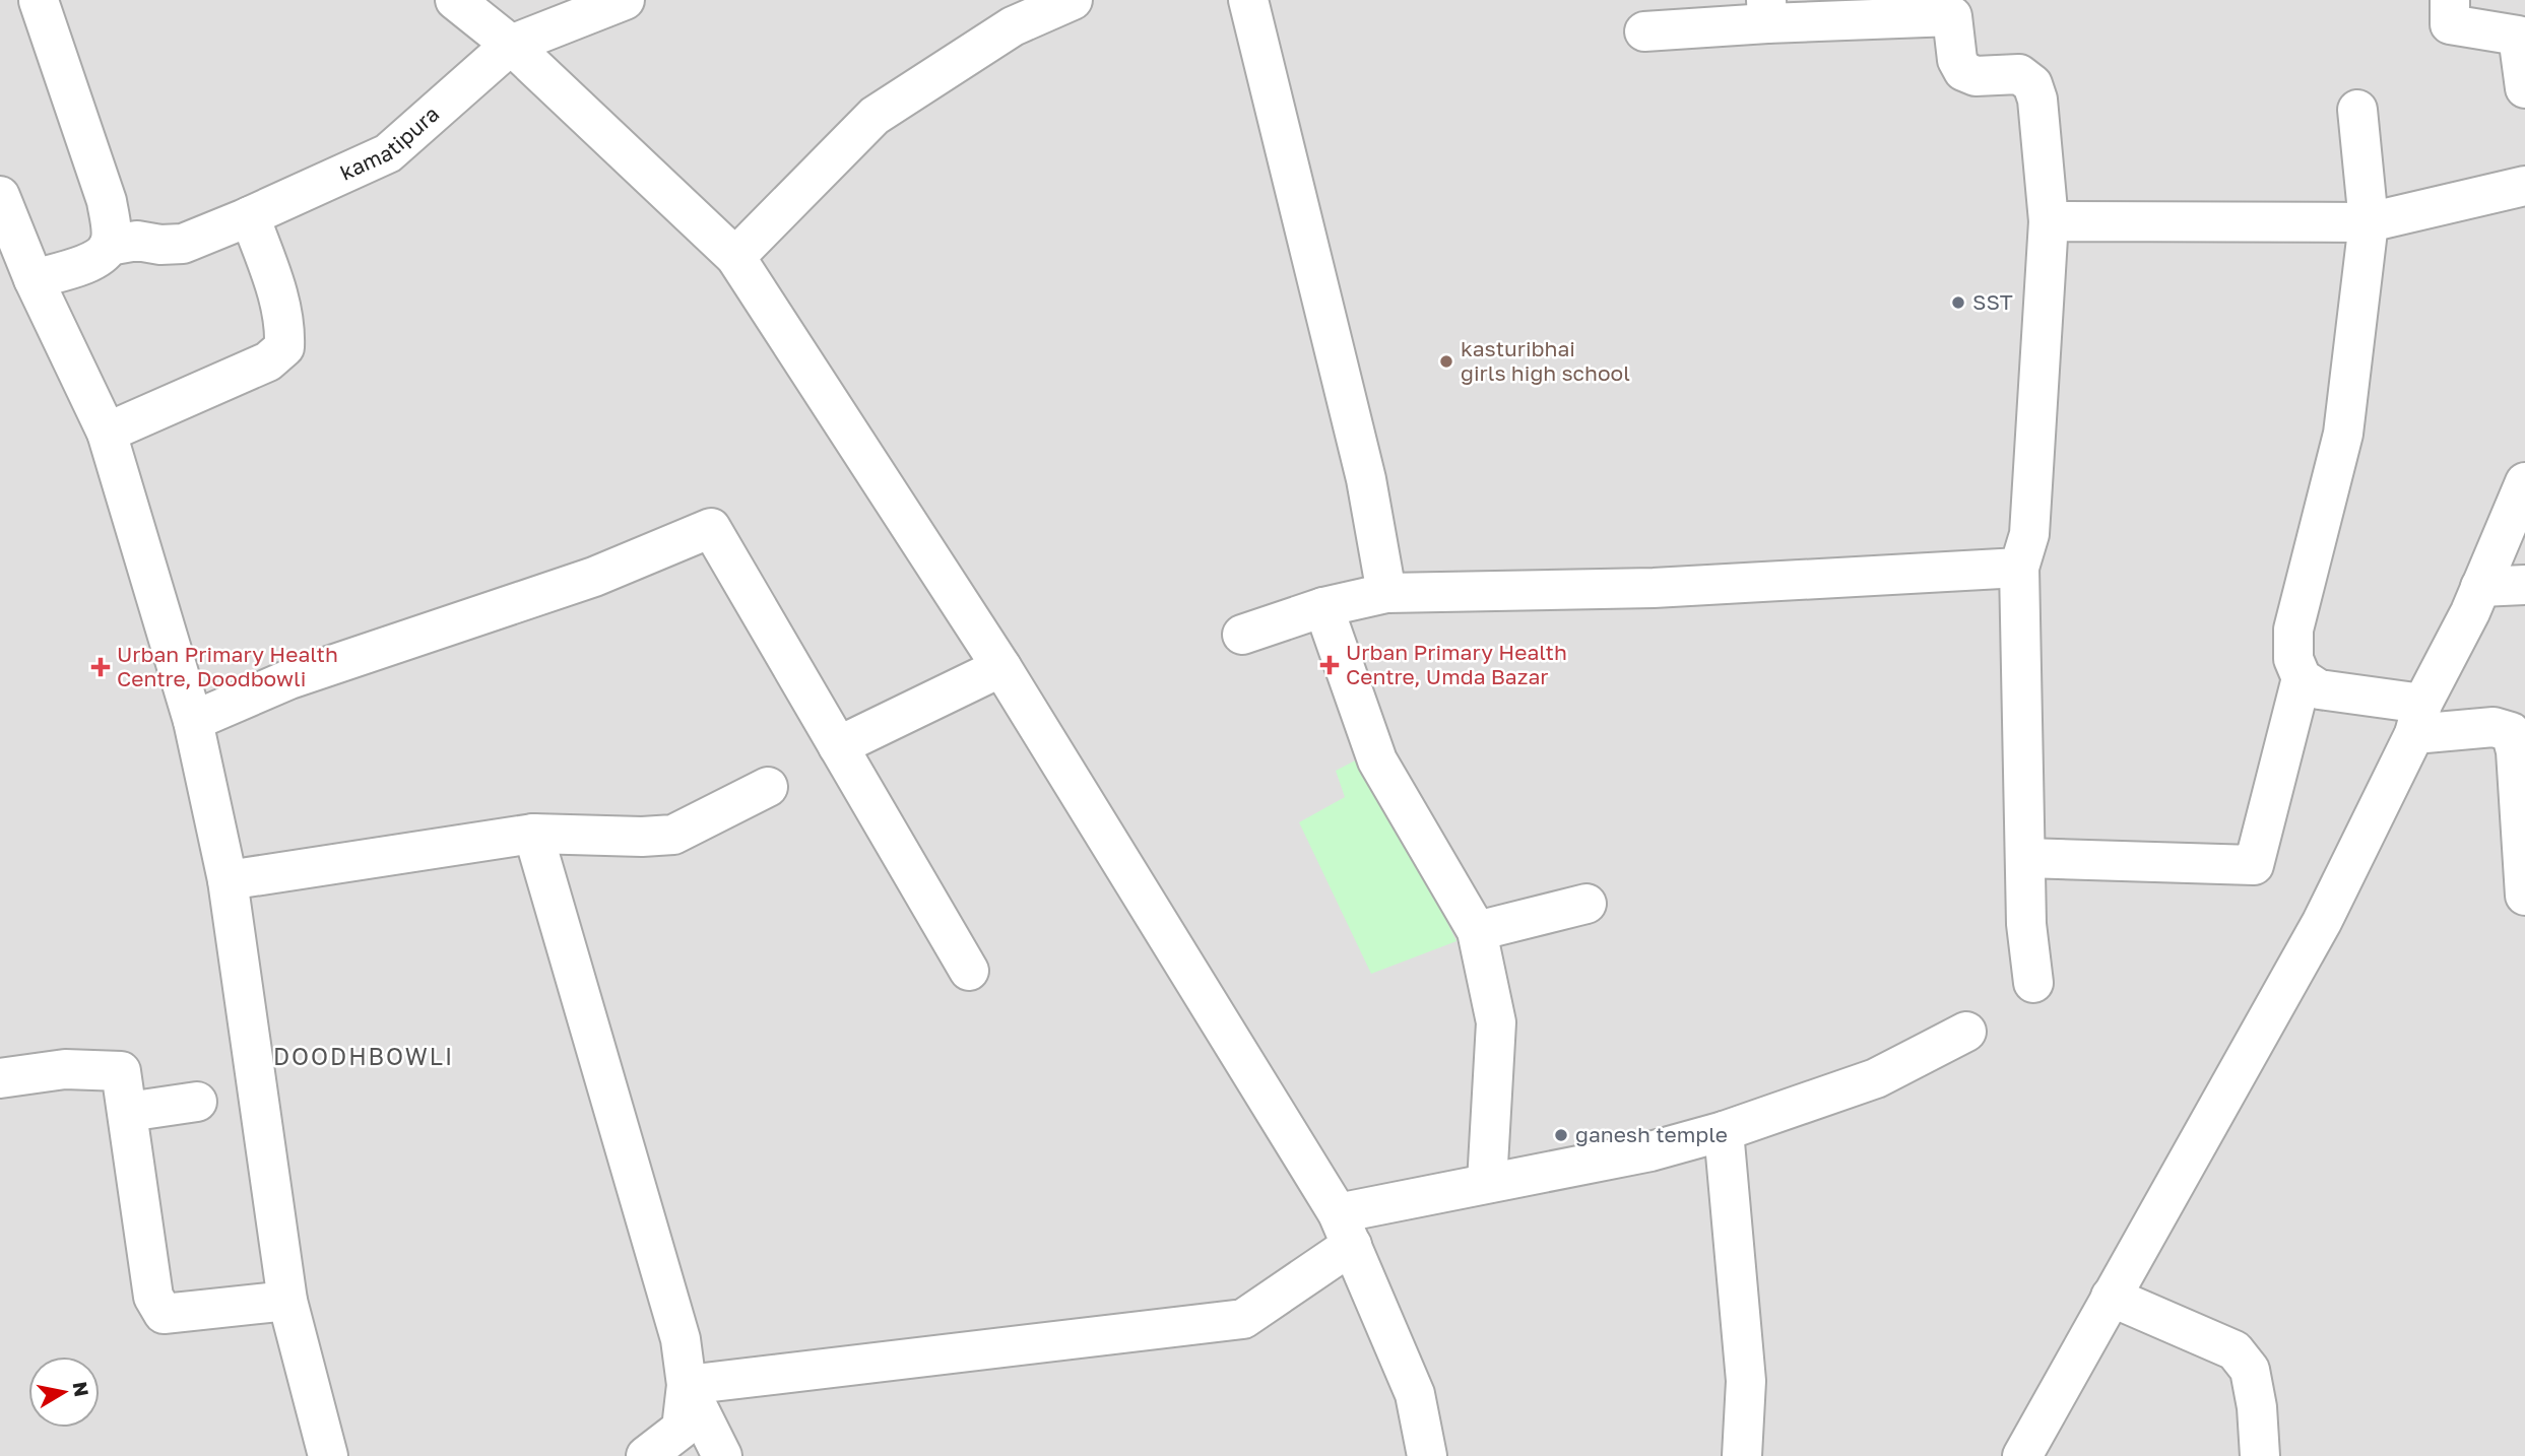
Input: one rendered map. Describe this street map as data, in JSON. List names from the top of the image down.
{
  "streets": {
    "street": ["kamatipura"]
  },
  "districts": ["DOODHBOWLI"],
  "places": {
    "other": ["SST", "kasturibhai girls high school", "ganesh temple"],
    "health": ["Urban Primary Health Centre, Umda Bazar", "Urban Primary Health Centre, Doodbowli"]
  },
  "north": "right"
}
